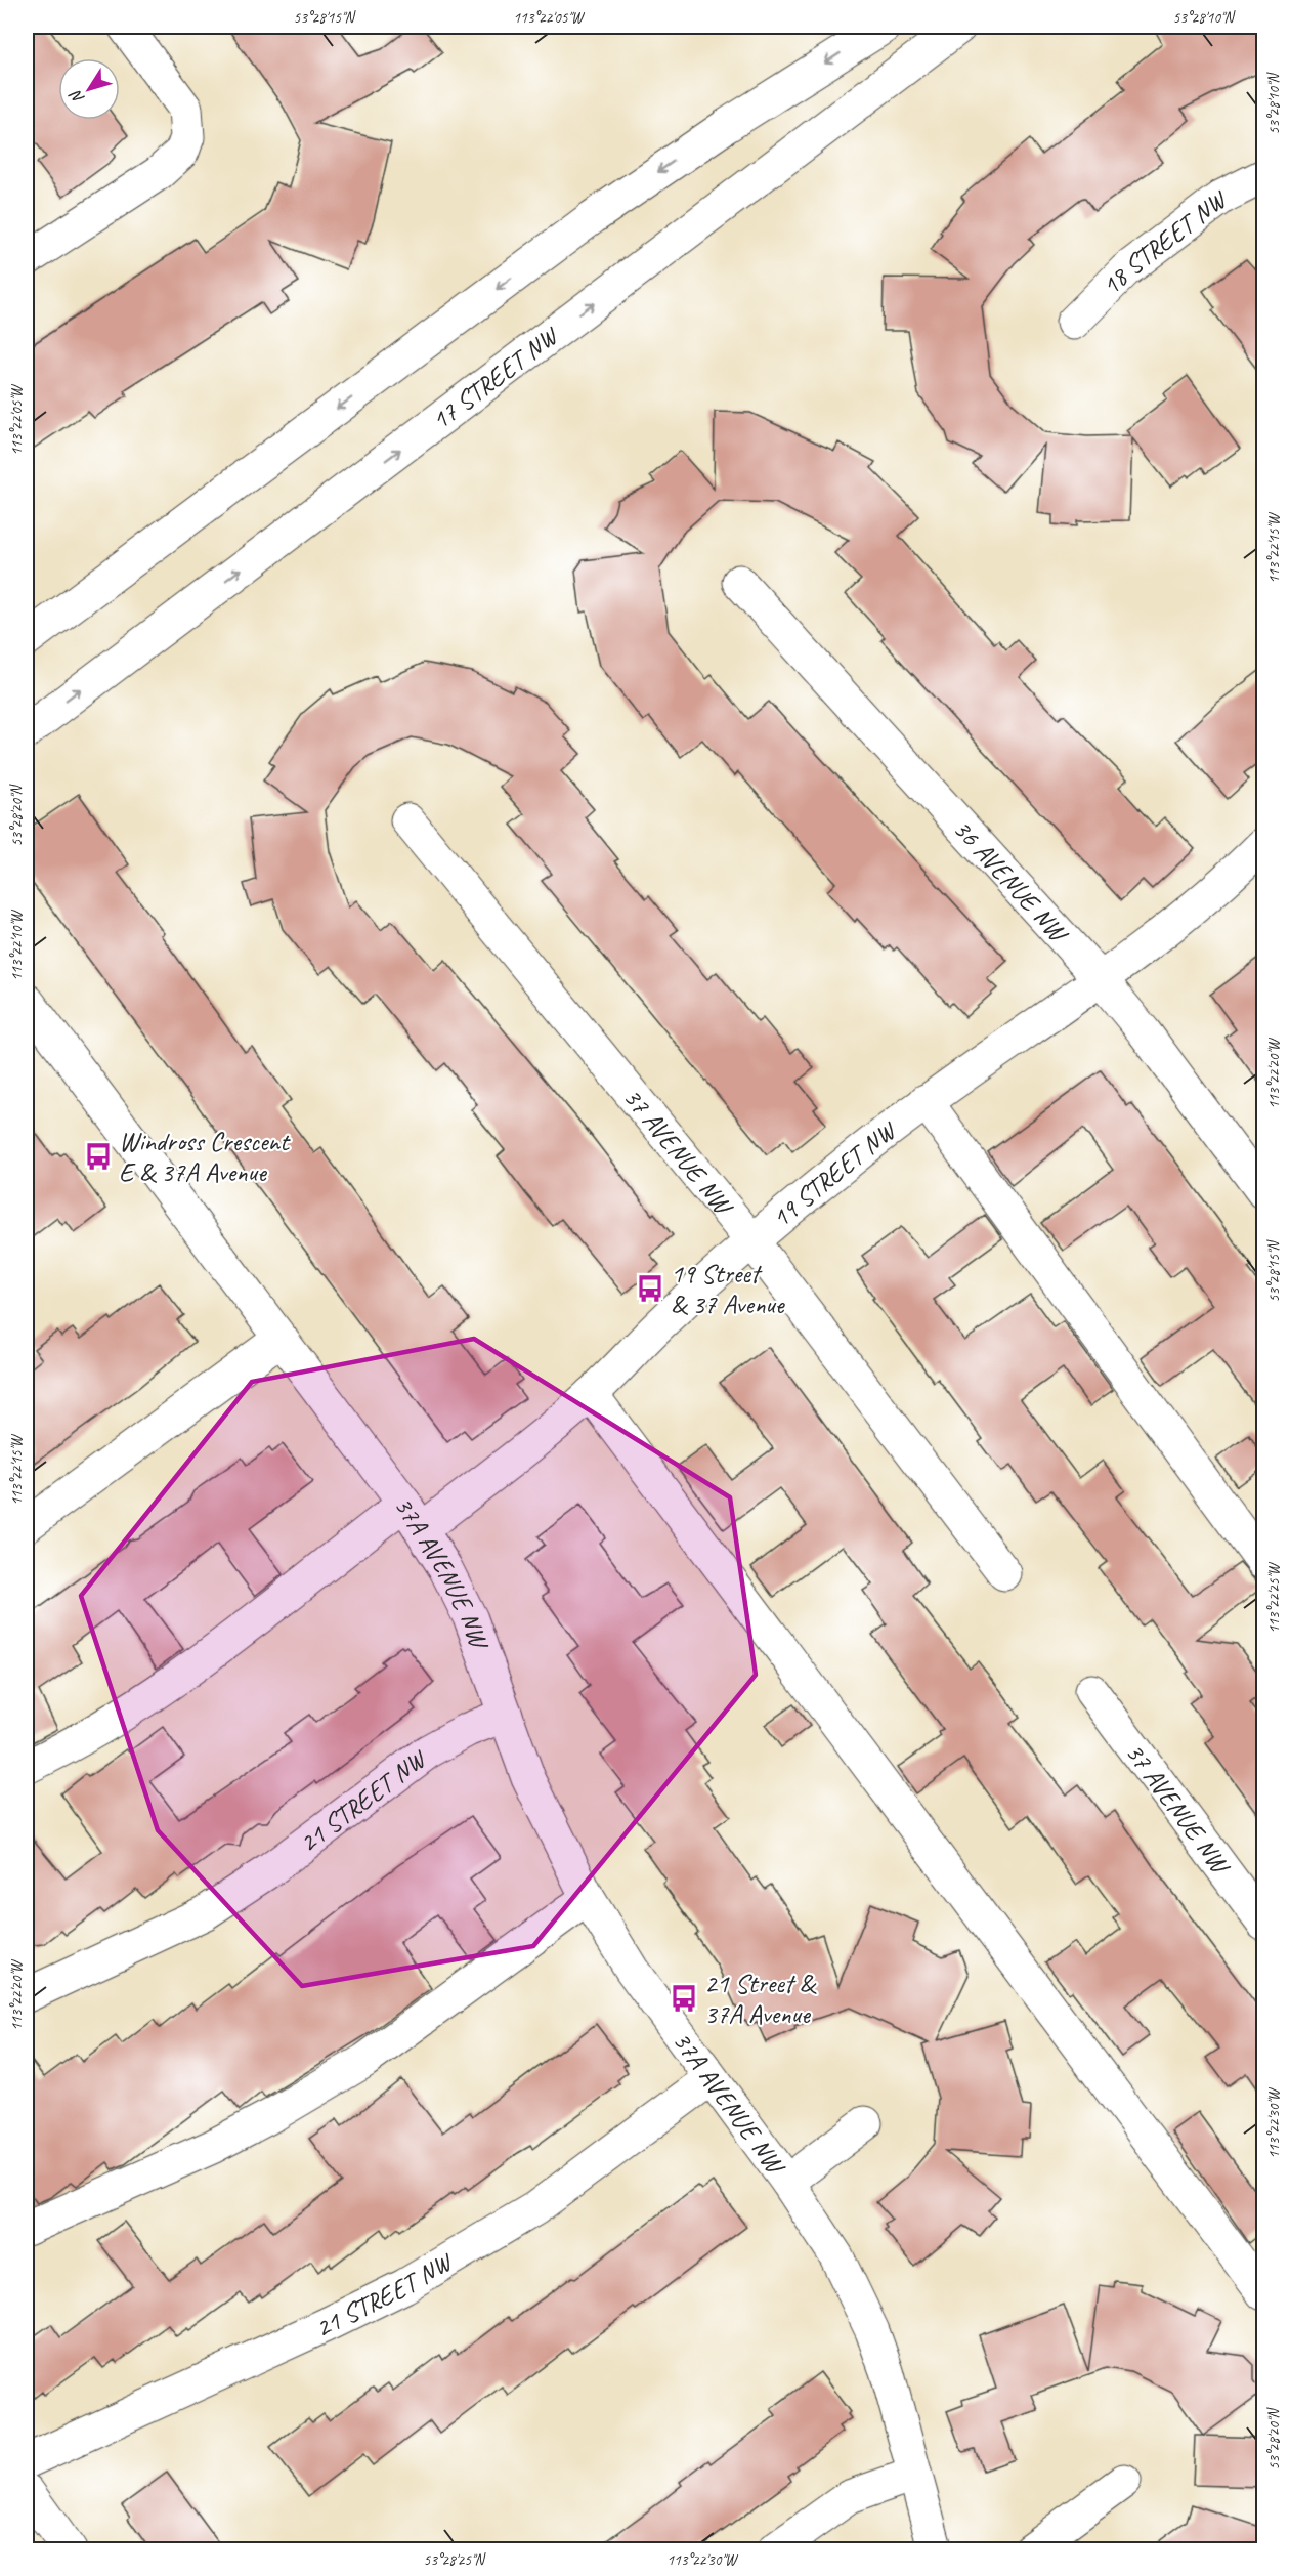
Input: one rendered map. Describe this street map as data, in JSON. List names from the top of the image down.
{
  "streets": {
    "street": [
      "18 STREET NW",
      "17 STREET NW",
      "36 AVENUE NW",
      "37 AVENUE NW",
      "19 STREET NW",
      "37A AVENUE NW",
      "21 STREET NW"
    ]
  },
  "crossings": [
    ["36 AVENUE NW", "19 STREET NW"],
    ["37 AVENUE NW", "19 STREET NW"],
    ["19 STREET NW", "37A AVENUE NW"],
    ["37A AVENUE NW", "21 STREET NW"]
  ],
  "places": {
    "bus stop": ["Windross Crescent E & 37A Avenue", "19 Street & 37 Avenue", "21 Street & 37A Avenue"]
  },
  "north": "bottom left",
  "coordinates": [
    "53°28'15\"N",
    "113°22'05\"W",
    "53°28'10\"N",
    "113°22'15\"W",
    "53°28'20\"N",
    "113°22'10\"W",
    "113°22'20\"W",
    "113°22'25\"W",
    "113°22'30\"W",
    "53°28'25\"N"
  ]
}
